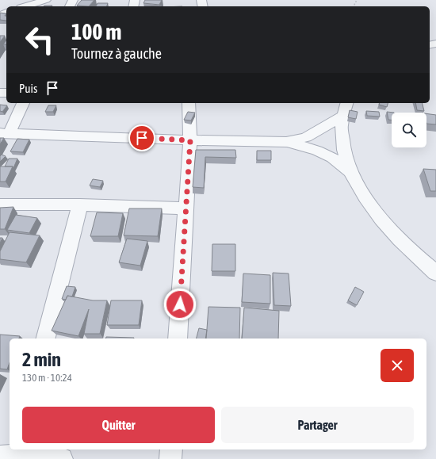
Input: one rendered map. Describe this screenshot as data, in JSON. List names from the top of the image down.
{
  "page": {
    "turn": ["100 m", "Tournez à gauche"],
    "then": "Puis",
    "heading": ["2 min", "130 m · 10:24"],
    "buttons": ["Quitter", "Partager"]
  }
}
